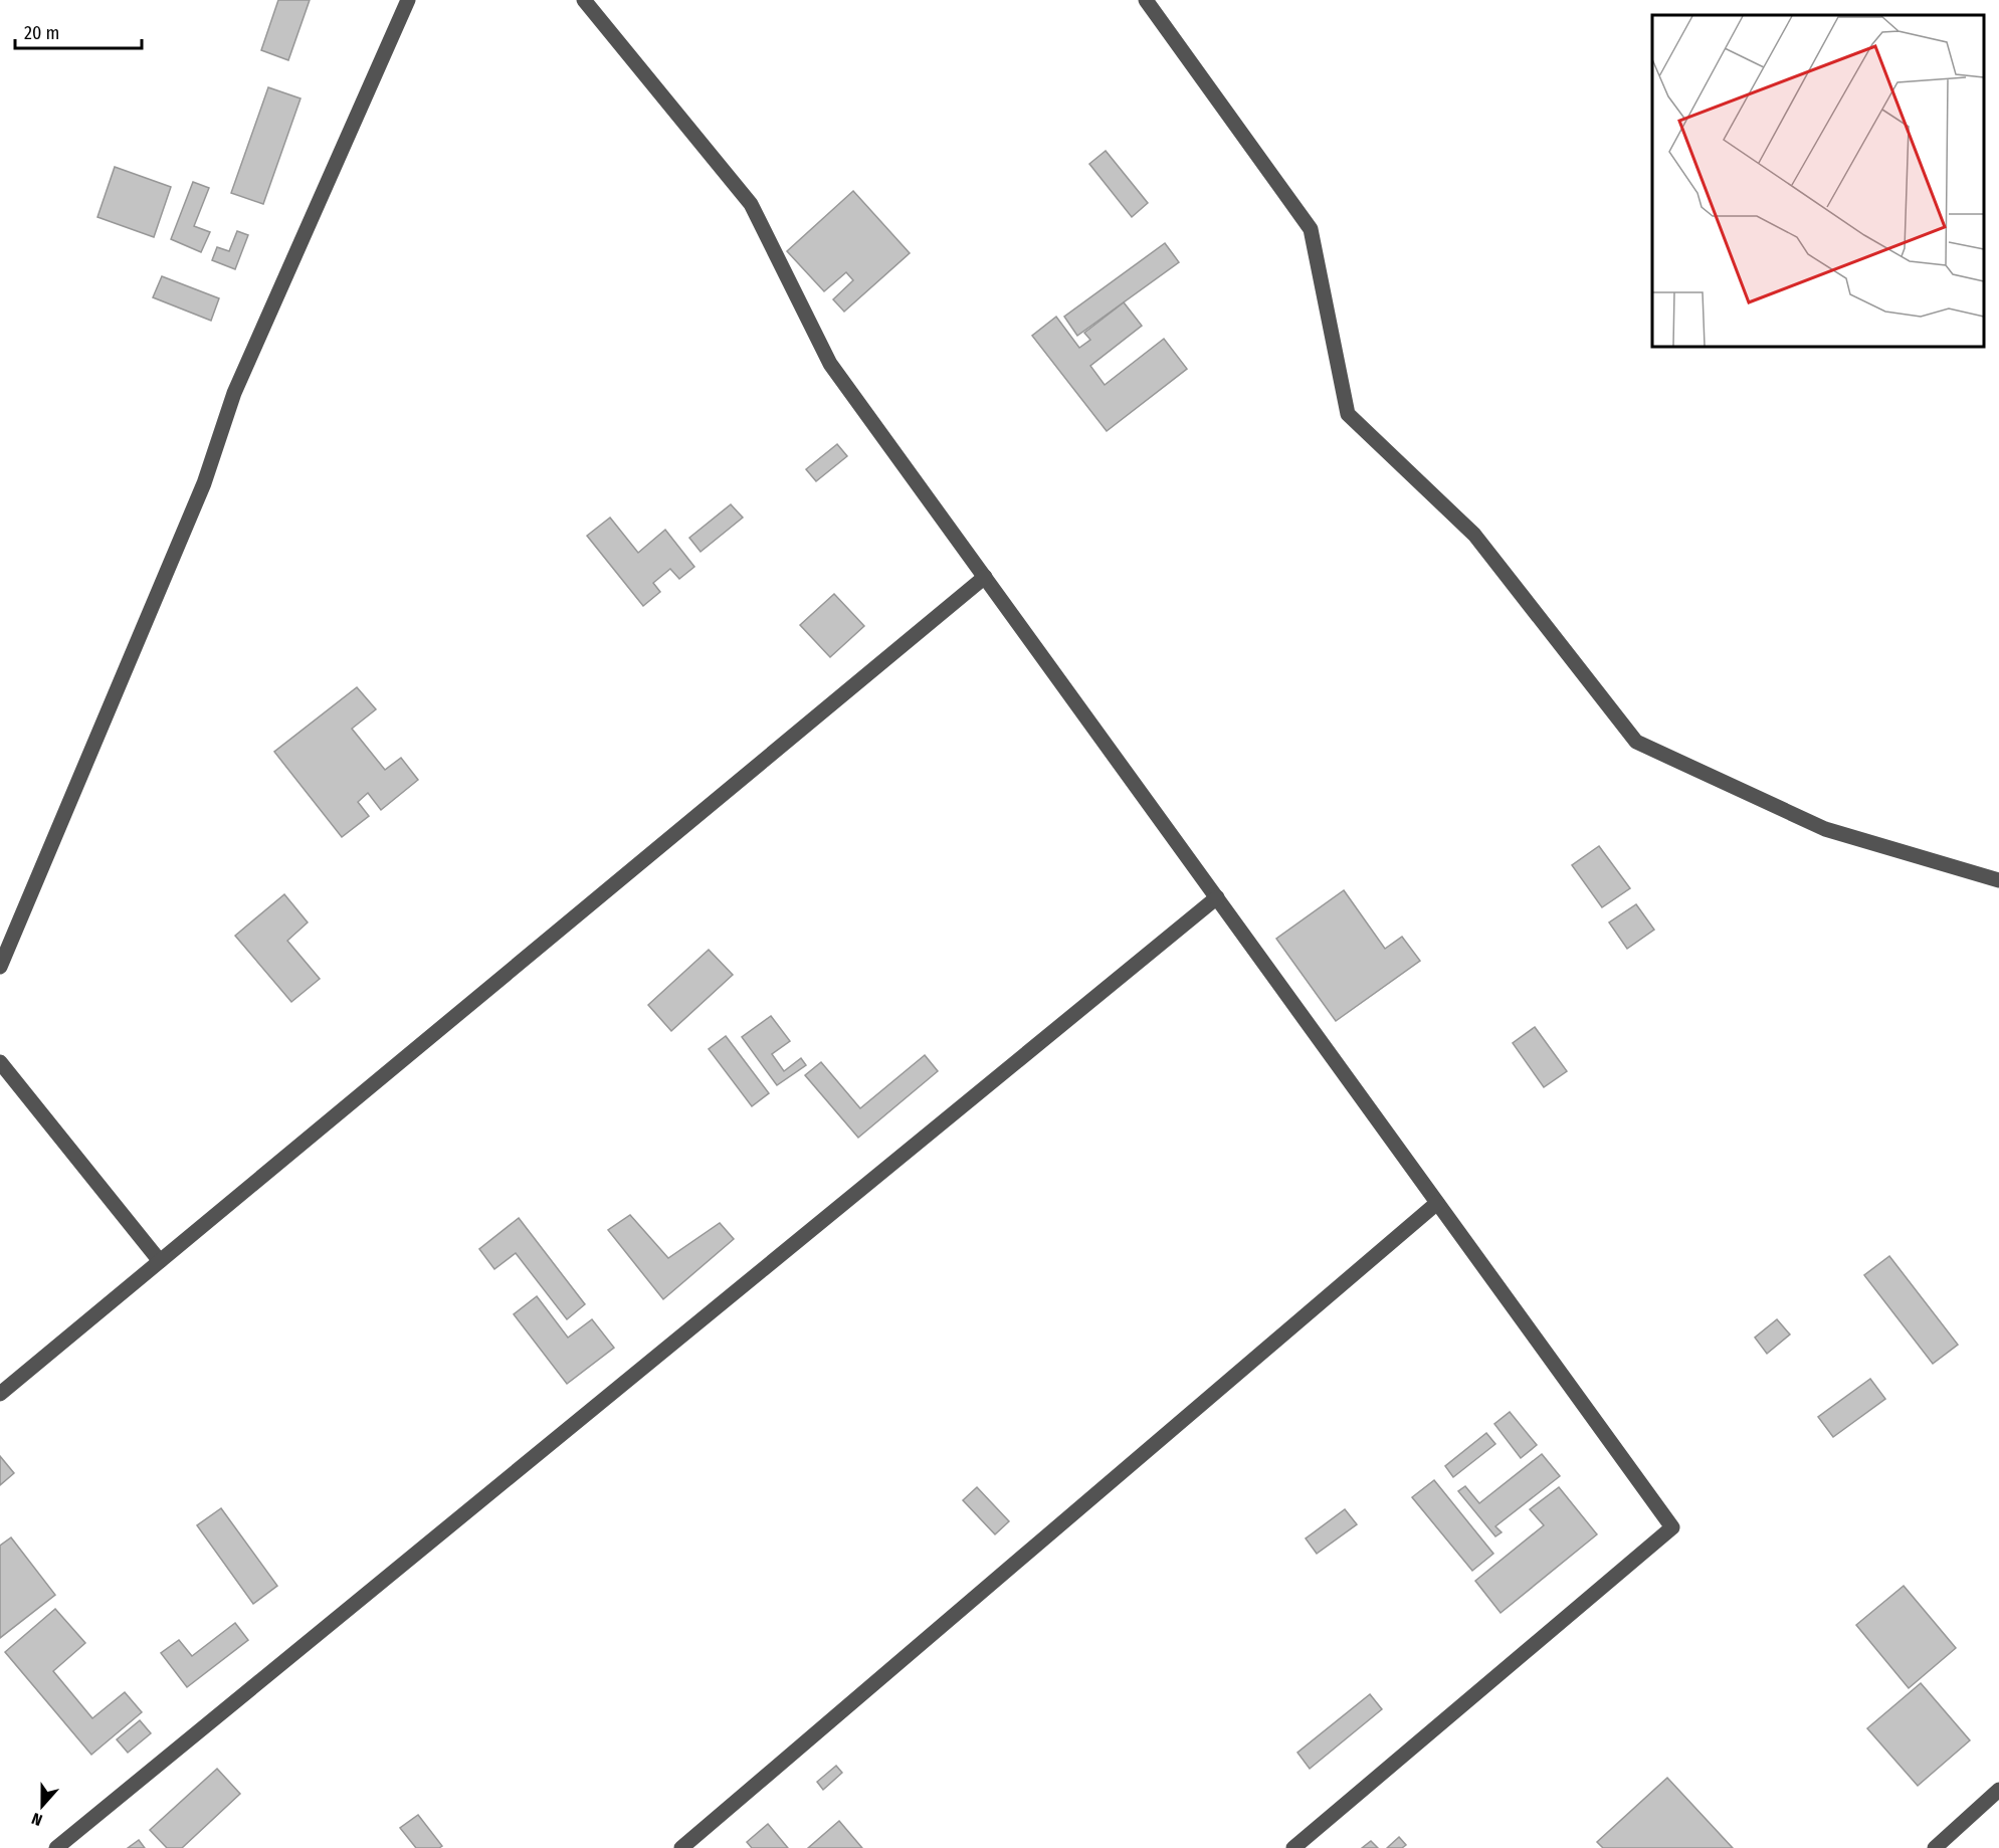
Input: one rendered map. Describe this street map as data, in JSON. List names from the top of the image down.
{
  "scale_bar": "20 m",
  "north": "bottom"
}
